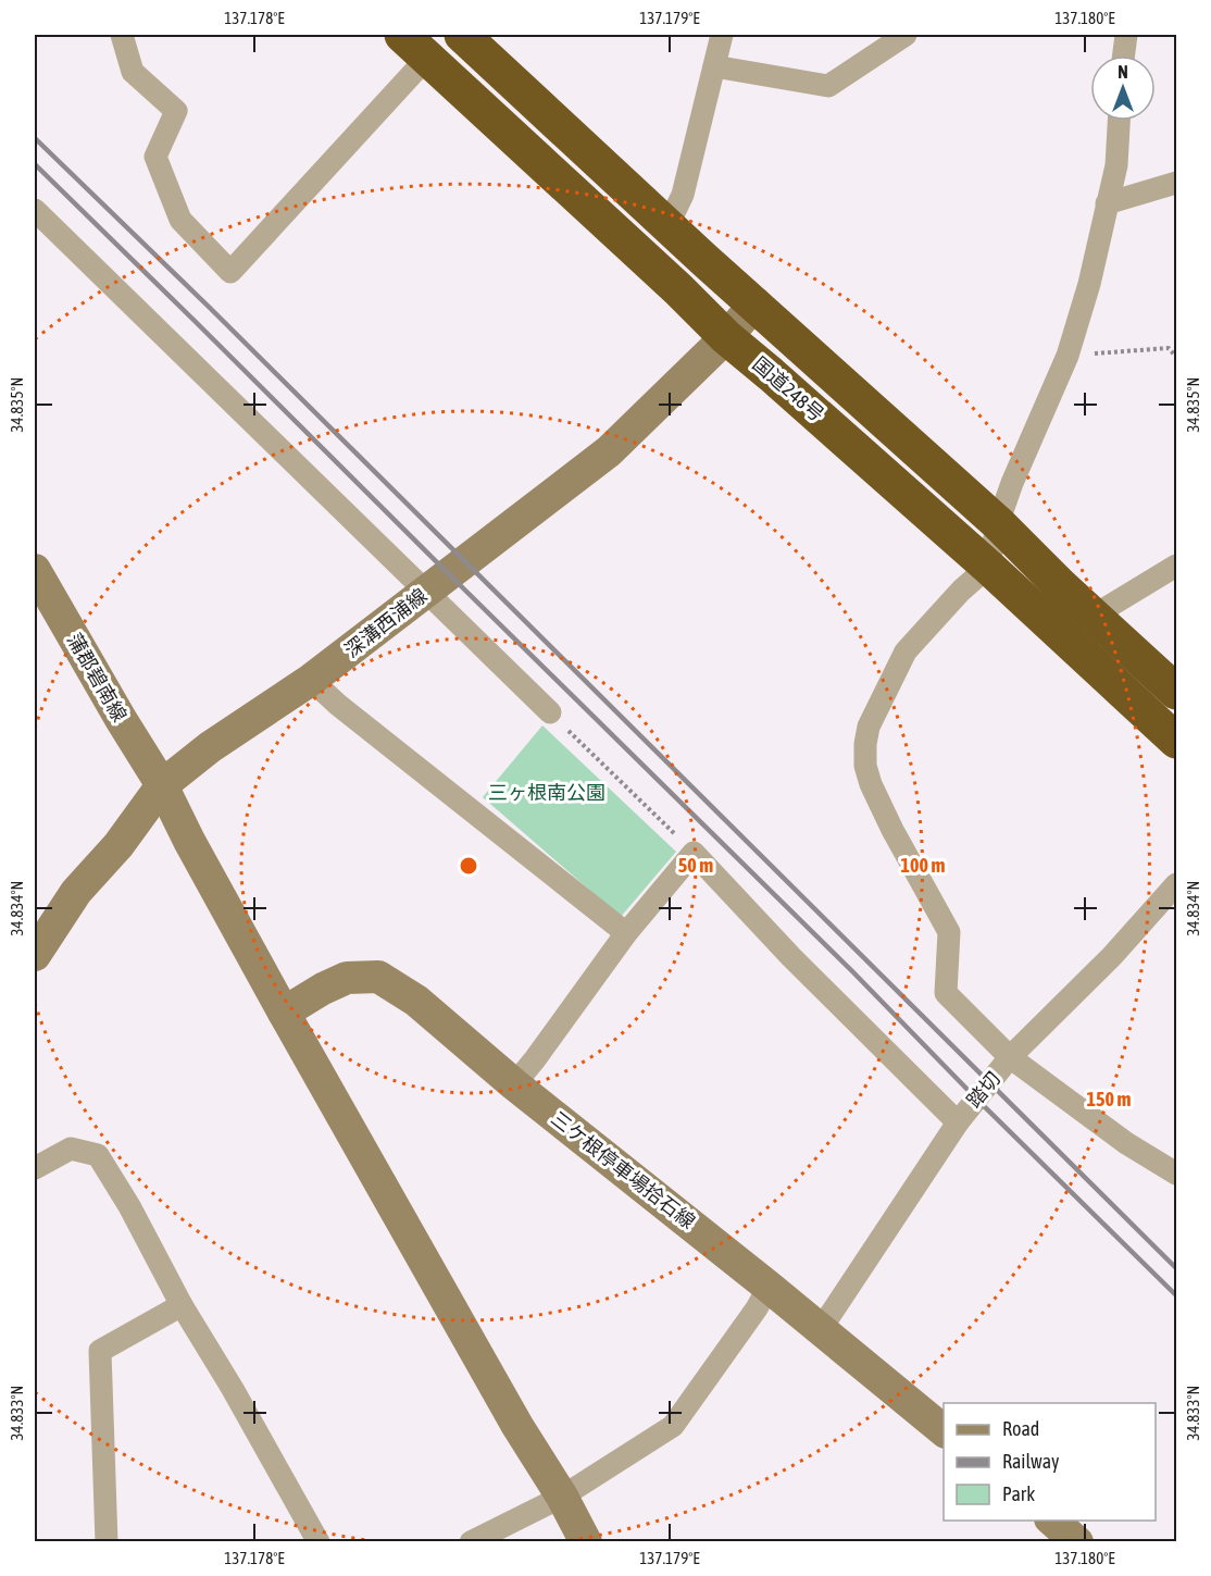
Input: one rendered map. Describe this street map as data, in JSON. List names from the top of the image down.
{
  "streets": {
    "highway": ["国道248号"],
    "main road": ["深溝西浦線", "蒲郡碧南線", "三ケ根停車場拾石線"],
    "street": ["踏切"]
  },
  "crossings": [
    ["国道248号", "深溝西浦線"],
    ["深溝西浦線", "蒲郡碧南線"],
    ["踏切", "三ケ根停車場拾石線"]
  ],
  "parks": ["三ヶ根南公園"],
  "legend": ["Road", "Railway", "Park"],
  "north": "top",
  "coordinates": [
    "137.178°E",
    "137.179°E",
    "137.180°E",
    "34.835°N",
    "34.834°N",
    "34.833°N"
  ],
  "rings": ["50 m", "100 m", "150 m"]
}
